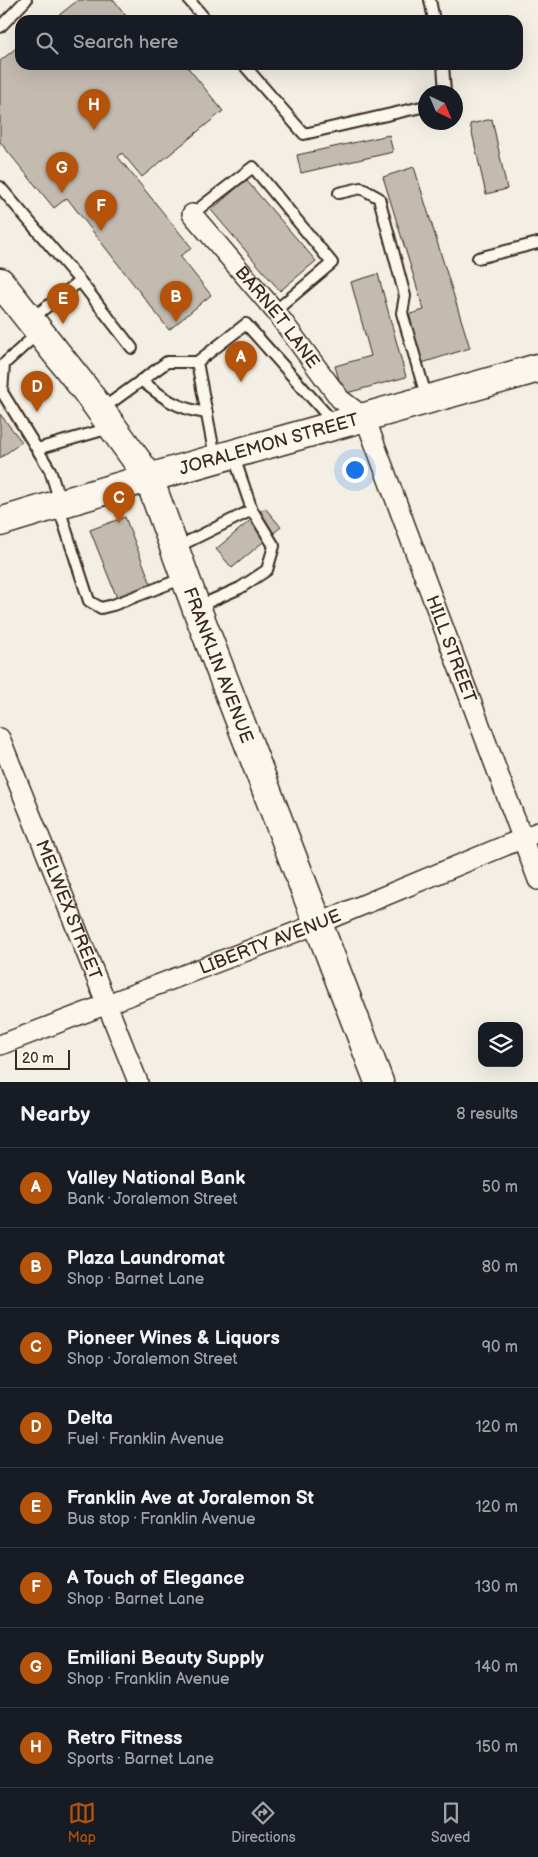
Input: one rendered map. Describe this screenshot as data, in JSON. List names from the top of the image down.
{
  "streets": {
    "main road": ["JORALEMON STREET", "FRANKLIN AVENUE"],
    "street": [
      "BARNET LANE",
      "HILL STREET",
      "MELWEX STREET",
      "LIBERTY AVENUE"
    ]
  },
  "crossings": [
    ["BARNET LANE", "JORALEMON STREET"],
    ["BARNET LANE", "HILL STREET"],
    ["JORALEMON STREET", "HILL STREET"],
    ["JORALEMON STREET", "FRANKLIN AVENUE"],
    ["HILL STREET", "LIBERTY AVENUE"],
    ["FRANKLIN AVENUE", "LIBERTY AVENUE"],
    ["MELWEX STREET", "LIBERTY AVENUE"]
  ],
  "scale_bar": "20 m",
  "north": "bottom right",
  "page": {
    "search": "Search here",
    "pins": [
      "H",
      "G",
      "F",
      "B",
      "E",
      "A",
      "D",
      "C"
    ],
    "scale": "20 m",
    "heading": ["Nearby", "8 results"],
    "list": [
      {
        "mark": "A",
        "name": "Valley National Bank",
        "note": "Bank · Joralemon Street",
        "value": "50 m"
      },
      {
        "mark": "B",
        "name": "Plaza Laundromat",
        "note": "Shop · Barnet Lane",
        "value": "80 m"
      },
      {
        "mark": "C",
        "name": "Pioneer Wines & Liquors",
        "note": "Shop · Joralemon Street",
        "value": "90 m"
      },
      {
        "mark": "D",
        "name": "Delta",
        "note": "Fuel · Franklin Avenue",
        "value": "120 m"
      },
      {
        "mark": "E",
        "name": "Franklin Ave at Joralemon St",
        "note": "Bus stop · Franklin Avenue",
        "value": "120 m"
      },
      {
        "mark": "F",
        "name": "A Touch of Elegance",
        "note": "Shop · Barnet Lane",
        "value": "130 m"
      },
      {
        "mark": "G",
        "name": "Emiliani Beauty Supply",
        "note": "Shop · Franklin Avenue",
        "value": "140 m"
      },
      {
        "mark": "H",
        "name": "Retro Fitness",
        "note": "Sports · Barnet Lane",
        "value": "150 m"
      }
    ],
    "nav": ["Map", "Directions", "Saved"]
  }
}
